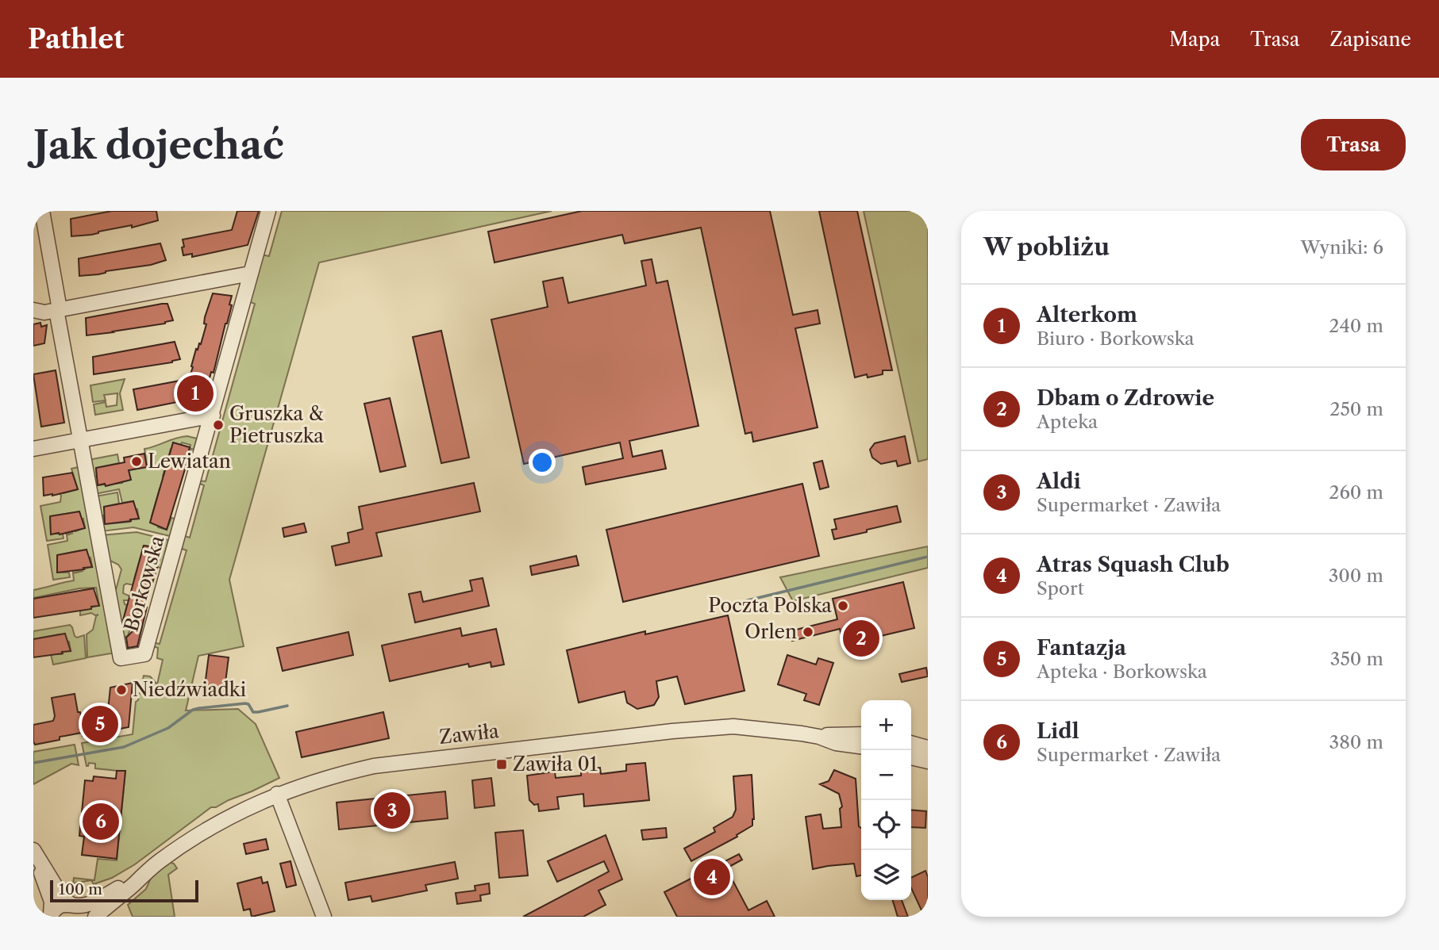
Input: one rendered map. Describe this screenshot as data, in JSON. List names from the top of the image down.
{
  "streets": {
    "street": ["Borkowska", "Zawiła"]
  },
  "places": {
    "other": [
      "Gruszka & Pietruszka",
      "Lewiatan",
      "Poczta Polska",
      "Orlen",
      "Niedźwiadki"
    ],
    "transit": ["Zawiła 01"]
  },
  "scale_bar": "100 m",
  "page": {
    "header": "Pathlet",
    "nav": ["Mapa", "Trasa", "Zapisane"],
    "buttons": "Trasa",
    "title": "Jak dojechać",
    "heading": ["W pobliżu", "Wyniki: 6"],
    "list": [
      {
        "mark": "1",
        "name": "Alterkom",
        "note": "Biuro · Borkowska",
        "value": "240 m"
      },
      {
        "mark": "2",
        "name": "Dbam o Zdrowie",
        "note": "Apteka",
        "value": "250 m"
      },
      {
        "mark": "3",
        "name": "Aldi",
        "note": "Supermarket · Zawiła",
        "value": "260 m"
      },
      {
        "mark": "4",
        "name": "Atras Squash Club",
        "note": "Sport",
        "value": "300 m"
      },
      {
        "mark": "5",
        "name": "Fantazja",
        "note": "Apteka · Borkowska",
        "value": "350 m"
      },
      {
        "mark": "6",
        "name": "Lidl",
        "note": "Supermarket · Zawiła",
        "value": "380 m"
      }
    ],
    "pins": [
      "1",
      "2",
      "5",
      "3",
      "6",
      "4"
    ],
    "map_buttons": ["+", "−"],
    "scale": "100 m"
  }
}
